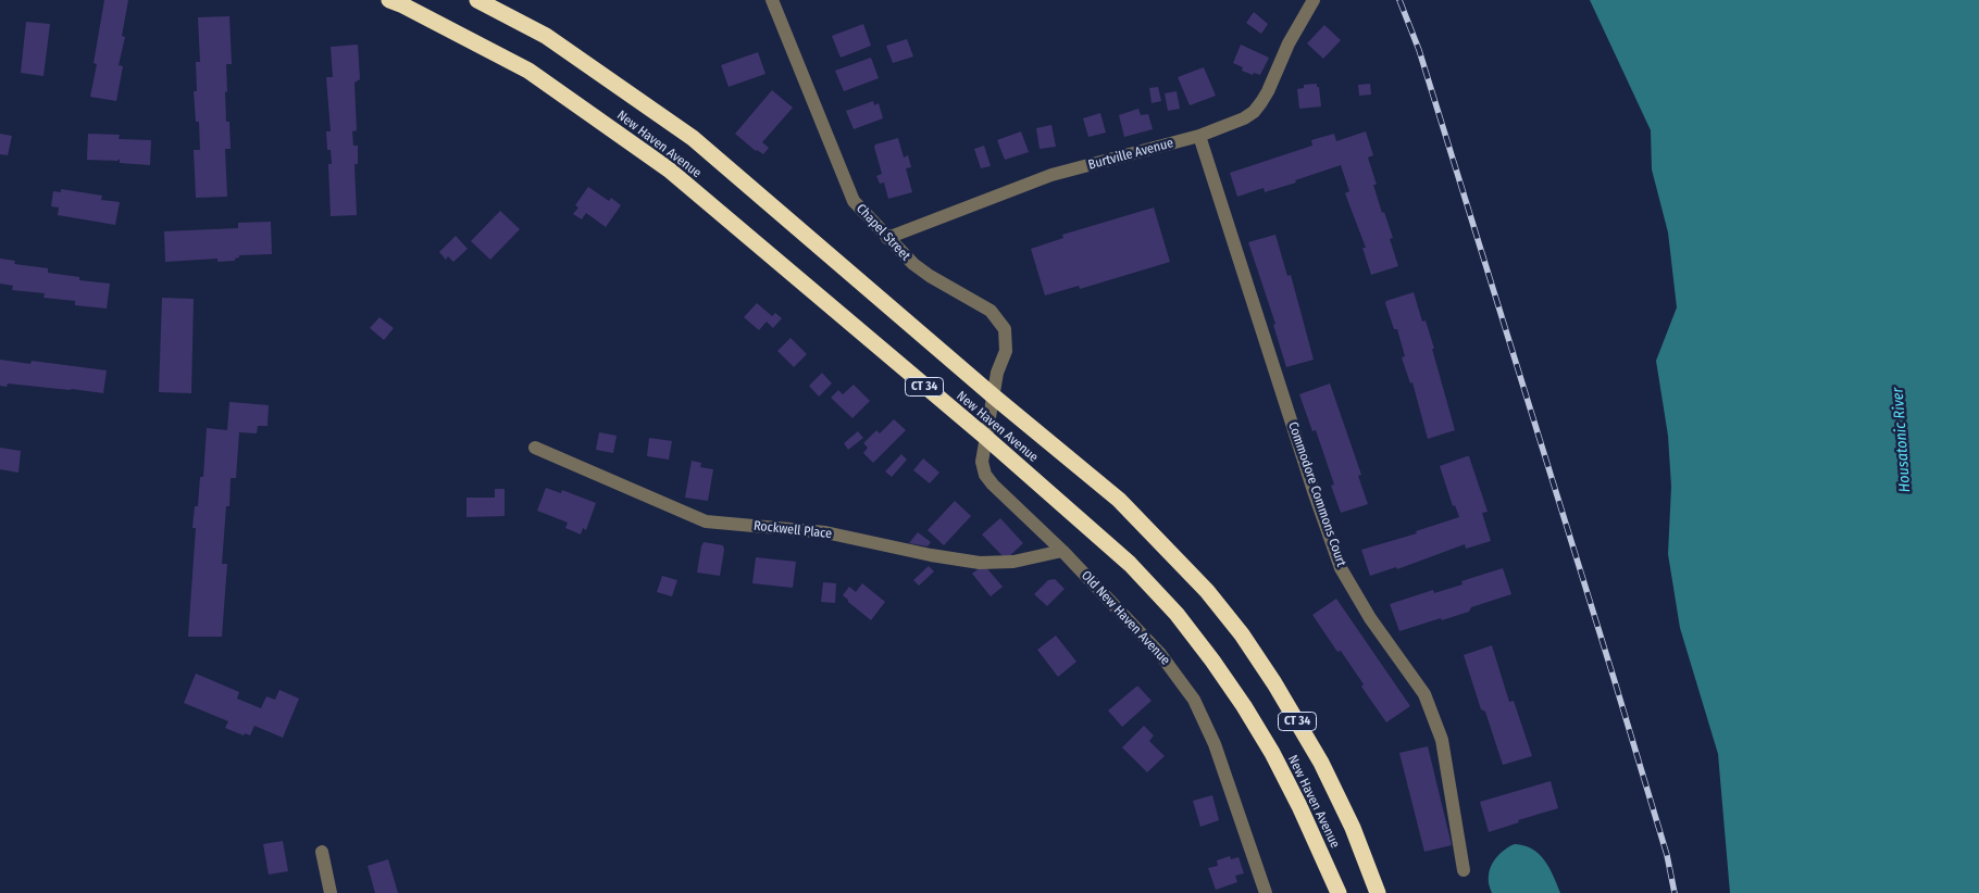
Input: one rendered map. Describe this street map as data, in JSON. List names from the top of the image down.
{
  "streets": {
    "highway": ["New Haven Avenue", "CT 34"],
    "street": [
      "Burtville Avenue",
      "Chapel Street",
      "Commodore Commons Court",
      "Rockwell Place",
      "Old New Haven Avenue"
    ]
  },
  "crossings": [
    ["New Haven Avenue", "Chapel Street"],
    ["New Haven Avenue", "Old New Haven Avenue"],
    ["Burtville Avenue", "Chapel Street"],
    ["Burtville Avenue", "Commodore Commons Court"],
    ["Chapel Street", "Old New Haven Avenue"],
    ["Rockwell Place", "Old New Haven Avenue"]
  ],
  "water": ["Housatonic River"]
}
